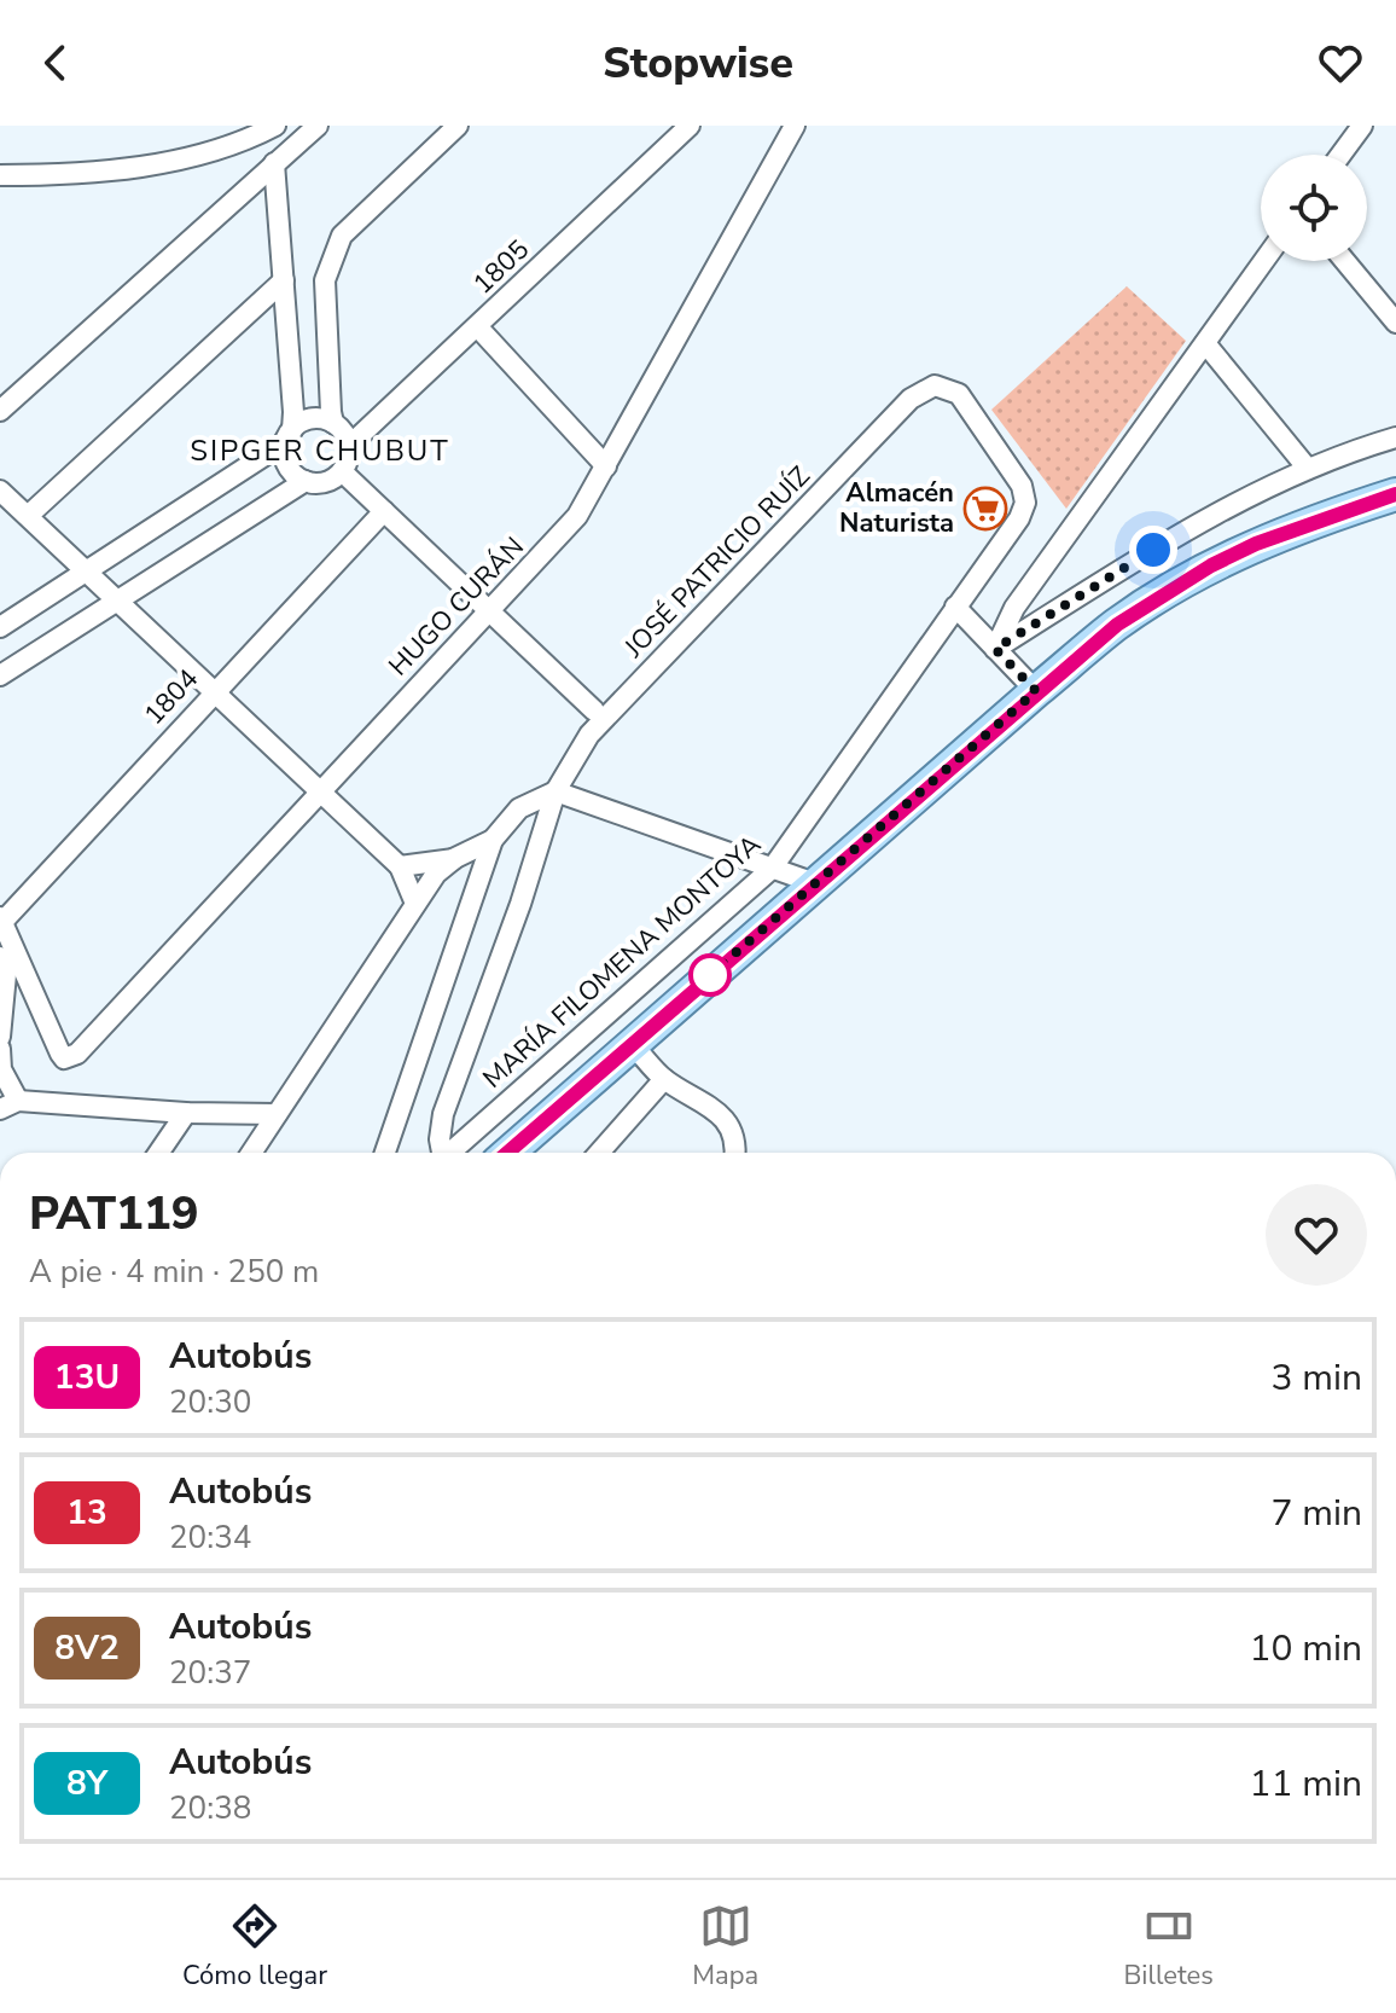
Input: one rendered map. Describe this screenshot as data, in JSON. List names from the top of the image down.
{
  "streets": {
    "street": [
      "1805",
      "JOSÉ PATRICIO RUÍZ",
      "HUGO CURÁN",
      "1804",
      "MARÍA FILOMENA MONTOYA"
    ]
  },
  "crossings": [
    ["JOSÉ PATRICIO RUÍZ", "MARÍA FILOMENA MONTOYA"],
    ["HUGO CURÁN", "1804"]
  ],
  "districts": ["SIPGER CHUBUT"],
  "places": {
    "supermarket": ["Almacén Naturista"]
  },
  "lines": ["bus line 13U"],
  "page": {
    "header": "Stopwise",
    "heading": ["PAT119", "A pie · 4 min · 250 m"],
    "list": [
      {
        "mark": "13U",
        "name": "Autobús",
        "note": "20:30",
        "value": "3 min"
      },
      {
        "mark": "13",
        "name": "Autobús",
        "note": "20:34",
        "value": "7 min"
      },
      {
        "mark": "8V2",
        "name": "Autobús",
        "note": "20:37",
        "value": "10 min"
      },
      {
        "mark": "8Y",
        "name": "Autobús",
        "note": "20:38",
        "value": "11 min"
      }
    ],
    "tabs": ["Cómo llegar", "Mapa", "Billetes"]
  }
}
